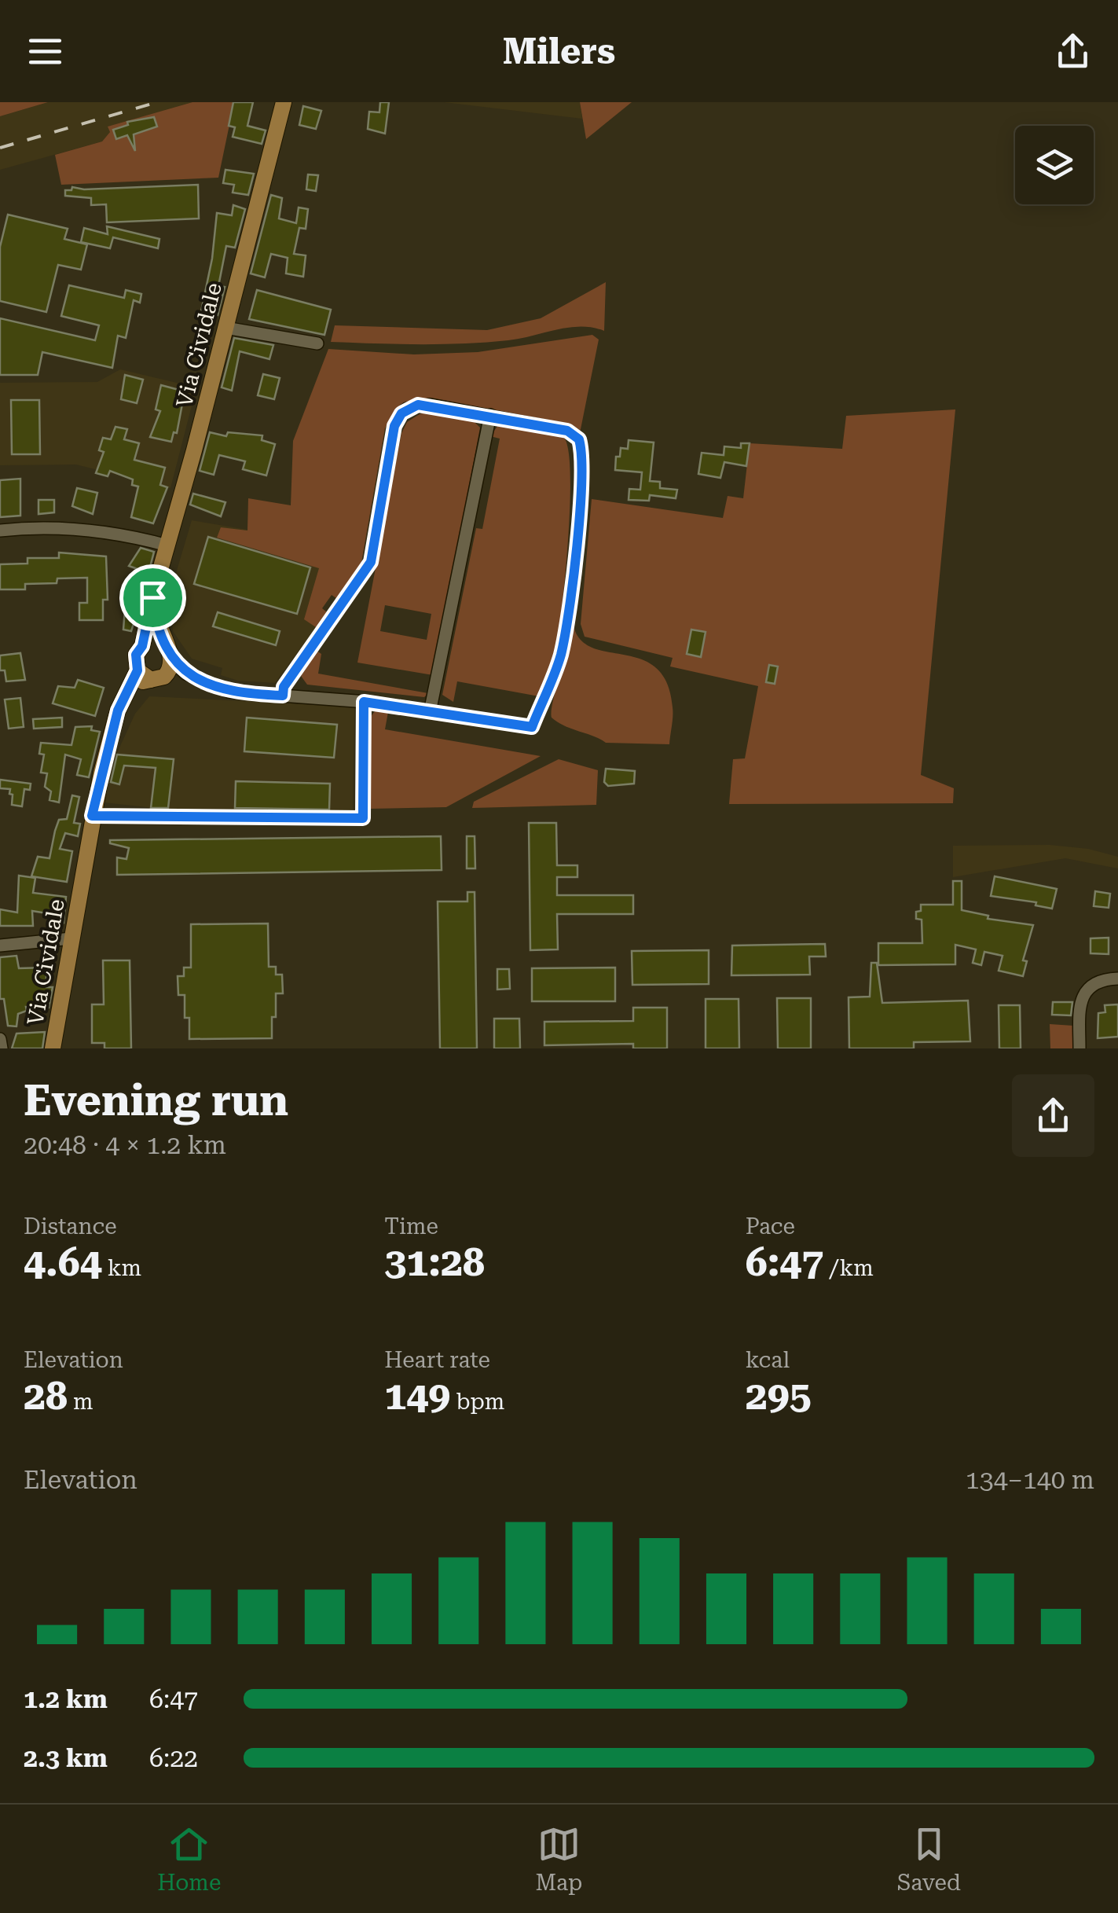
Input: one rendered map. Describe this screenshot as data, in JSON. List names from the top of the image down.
{
  "streets": {
    "main road": ["Via Cividale"]
  },
  "page": {
    "header": "Milers",
    "heading": ["Evening run", "20:48 · 4 × 1.2 km"],
    "stats": [
      ["Distance", "4.64 km"],
      ["Time", "31:28"],
      ["Pace", "6:47 /km"],
      ["Elevation", "28 m"],
      ["Heart rate", "149 bpm"],
      ["kcal", "295"]
    ],
    "chart": ["Elevation", "134–140 m"],
    "list": [
      {
        "name": "1.2 km",
        "note": "6:47"
      },
      {
        "name": "2.3 km",
        "note": "6:22"
      }
    ],
    "tabs": ["Home", "Map", "Saved"]
  }
}
